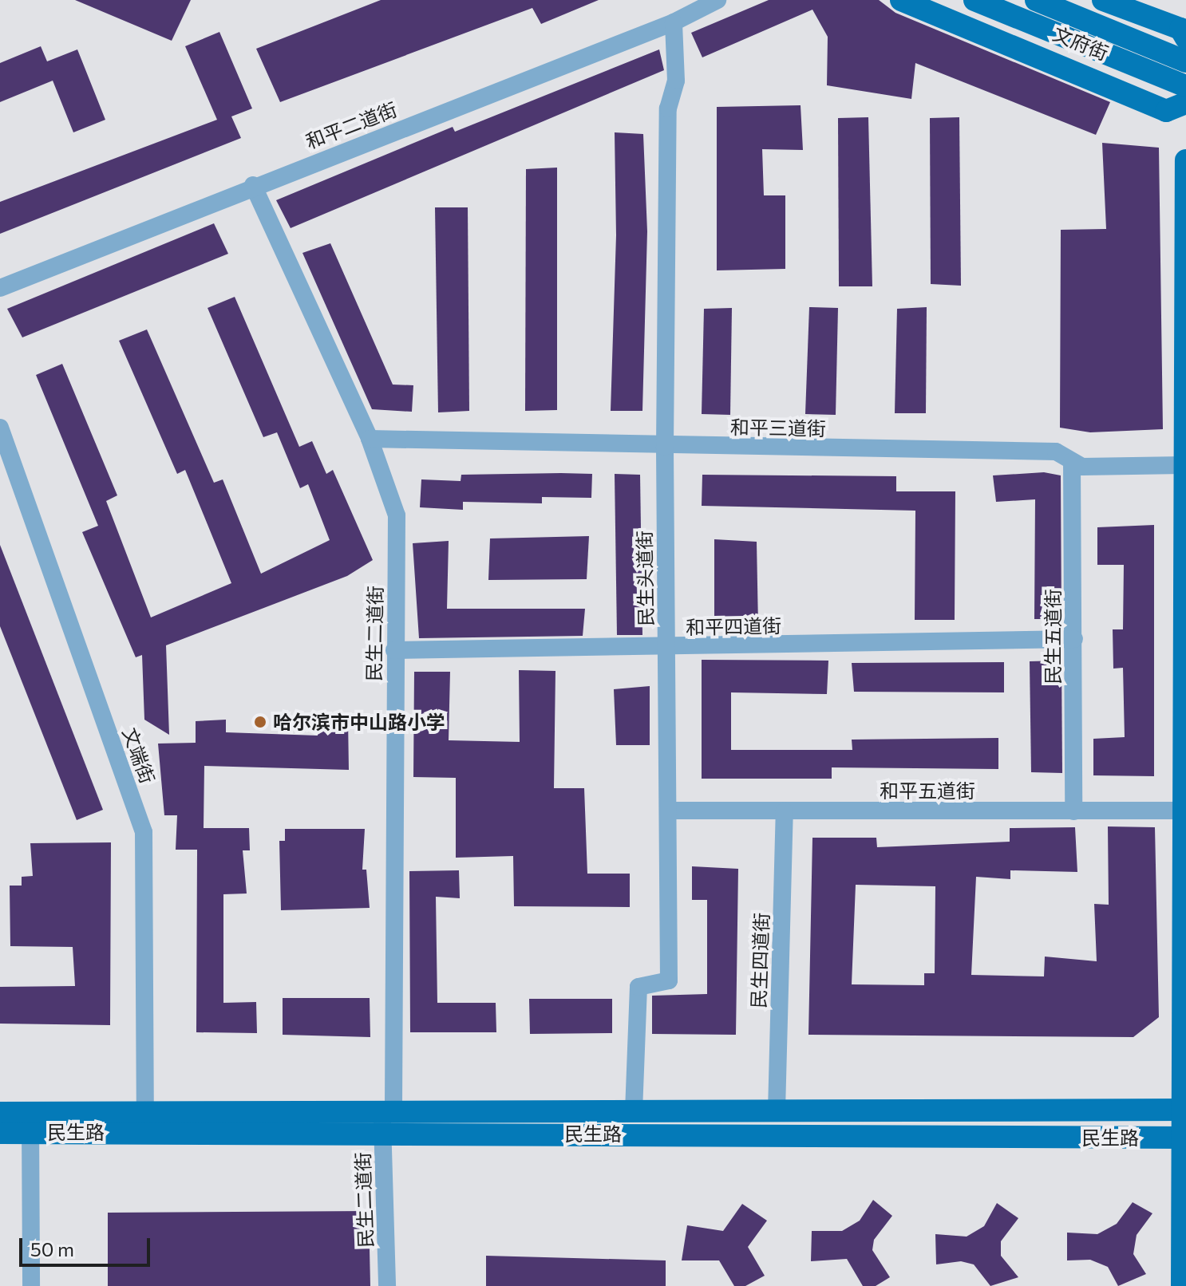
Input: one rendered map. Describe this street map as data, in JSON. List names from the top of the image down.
{
  "streets": {
    "main road": ["文府街", "民生路"],
    "street": [
      "和平二道街",
      "和平三道街",
      "民生头道街",
      "和平四道街",
      "民生二道街",
      "民生五道街",
      "文端街",
      "和平五道街",
      "民生四道街"
    ]
  },
  "crossings": [
    ["和平二道街", "民生头道街"],
    ["和平二道街", "民生二道街"],
    ["和平三道街", "民生头道街"],
    ["和平三道街", "民生二道街"],
    ["和平三道街", "民生五道街"],
    ["民生头道街", "和平四道街"],
    ["民生头道街", "和平五道街"],
    ["民生头道街", "民生路"],
    ["和平四道街", "民生二道街"],
    ["和平四道街", "民生五道街"],
    ["民生二道街", "民生路"],
    ["民生五道街", "和平五道街"],
    ["文端街", "民生路"],
    ["和平五道街", "民生四道街"],
    ["民生四道街", "民生路"]
  ],
  "places": ["哈尔滨市中山路小学"],
  "scale_bar": "50 m"
}
